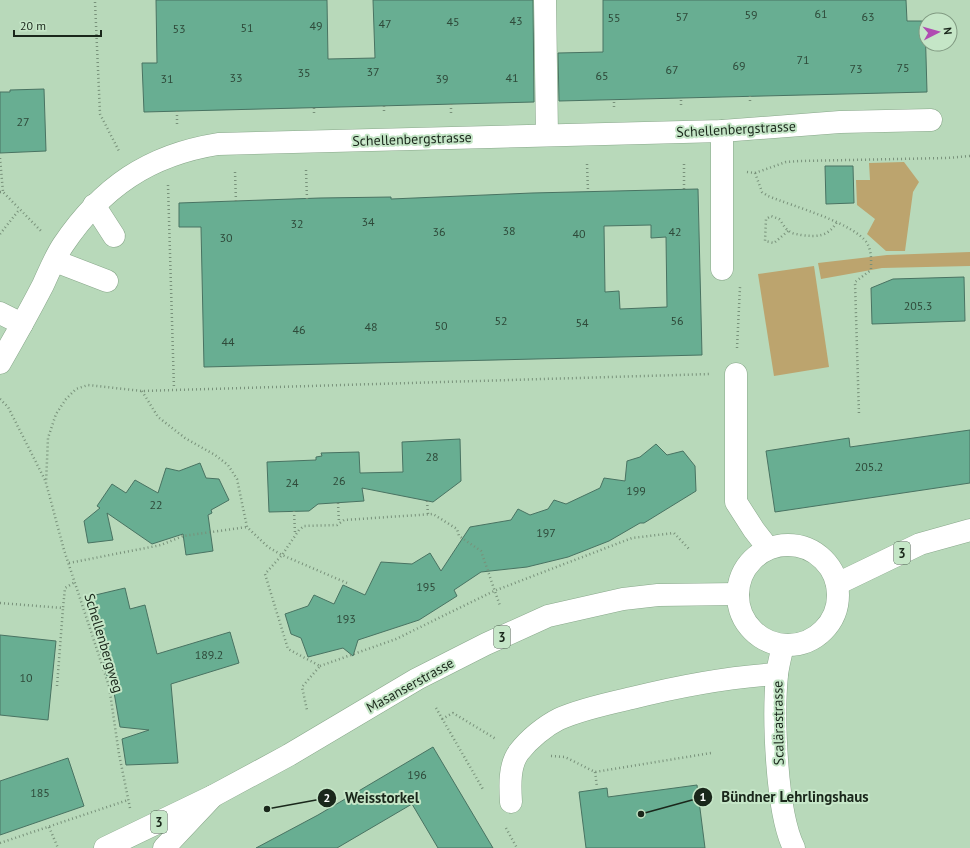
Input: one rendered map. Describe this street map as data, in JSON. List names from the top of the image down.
{
  "streets": {
    "street": [
      "Schellenbergstrasse",
      "3",
      "Masanserstrasse",
      "Scalärastrasse"
    ],
    "path": ["Schellenbergweg"]
  },
  "crossings": [
    ["3", "Masanserstrasse"],
    ["3", "Scalärastrasse"],
    ["Masanserstrasse", "Scalärastrasse"]
  ],
  "places": ["Weisstorkel", "Bündner Lehrlingshaus"],
  "house_numbers": [
    "61",
    "59",
    "57",
    "63",
    "55",
    "43",
    "45",
    "47",
    "49",
    "51",
    "53",
    "71",
    "69",
    "75",
    "73",
    "67",
    "37",
    "35",
    "65",
    "33",
    "41",
    "31",
    "39",
    "27",
    "34",
    "32",
    "38",
    "36",
    "42",
    "40",
    "30",
    "205.3",
    "52",
    "56",
    "54",
    "50",
    "48",
    "46",
    "44",
    "28",
    "205.2",
    "26",
    "24",
    "199",
    "22",
    "197",
    "195",
    "193",
    "189.2",
    "10",
    "196",
    "185"
  ],
  "scale_bar": "20 m",
  "north": "right"
}
